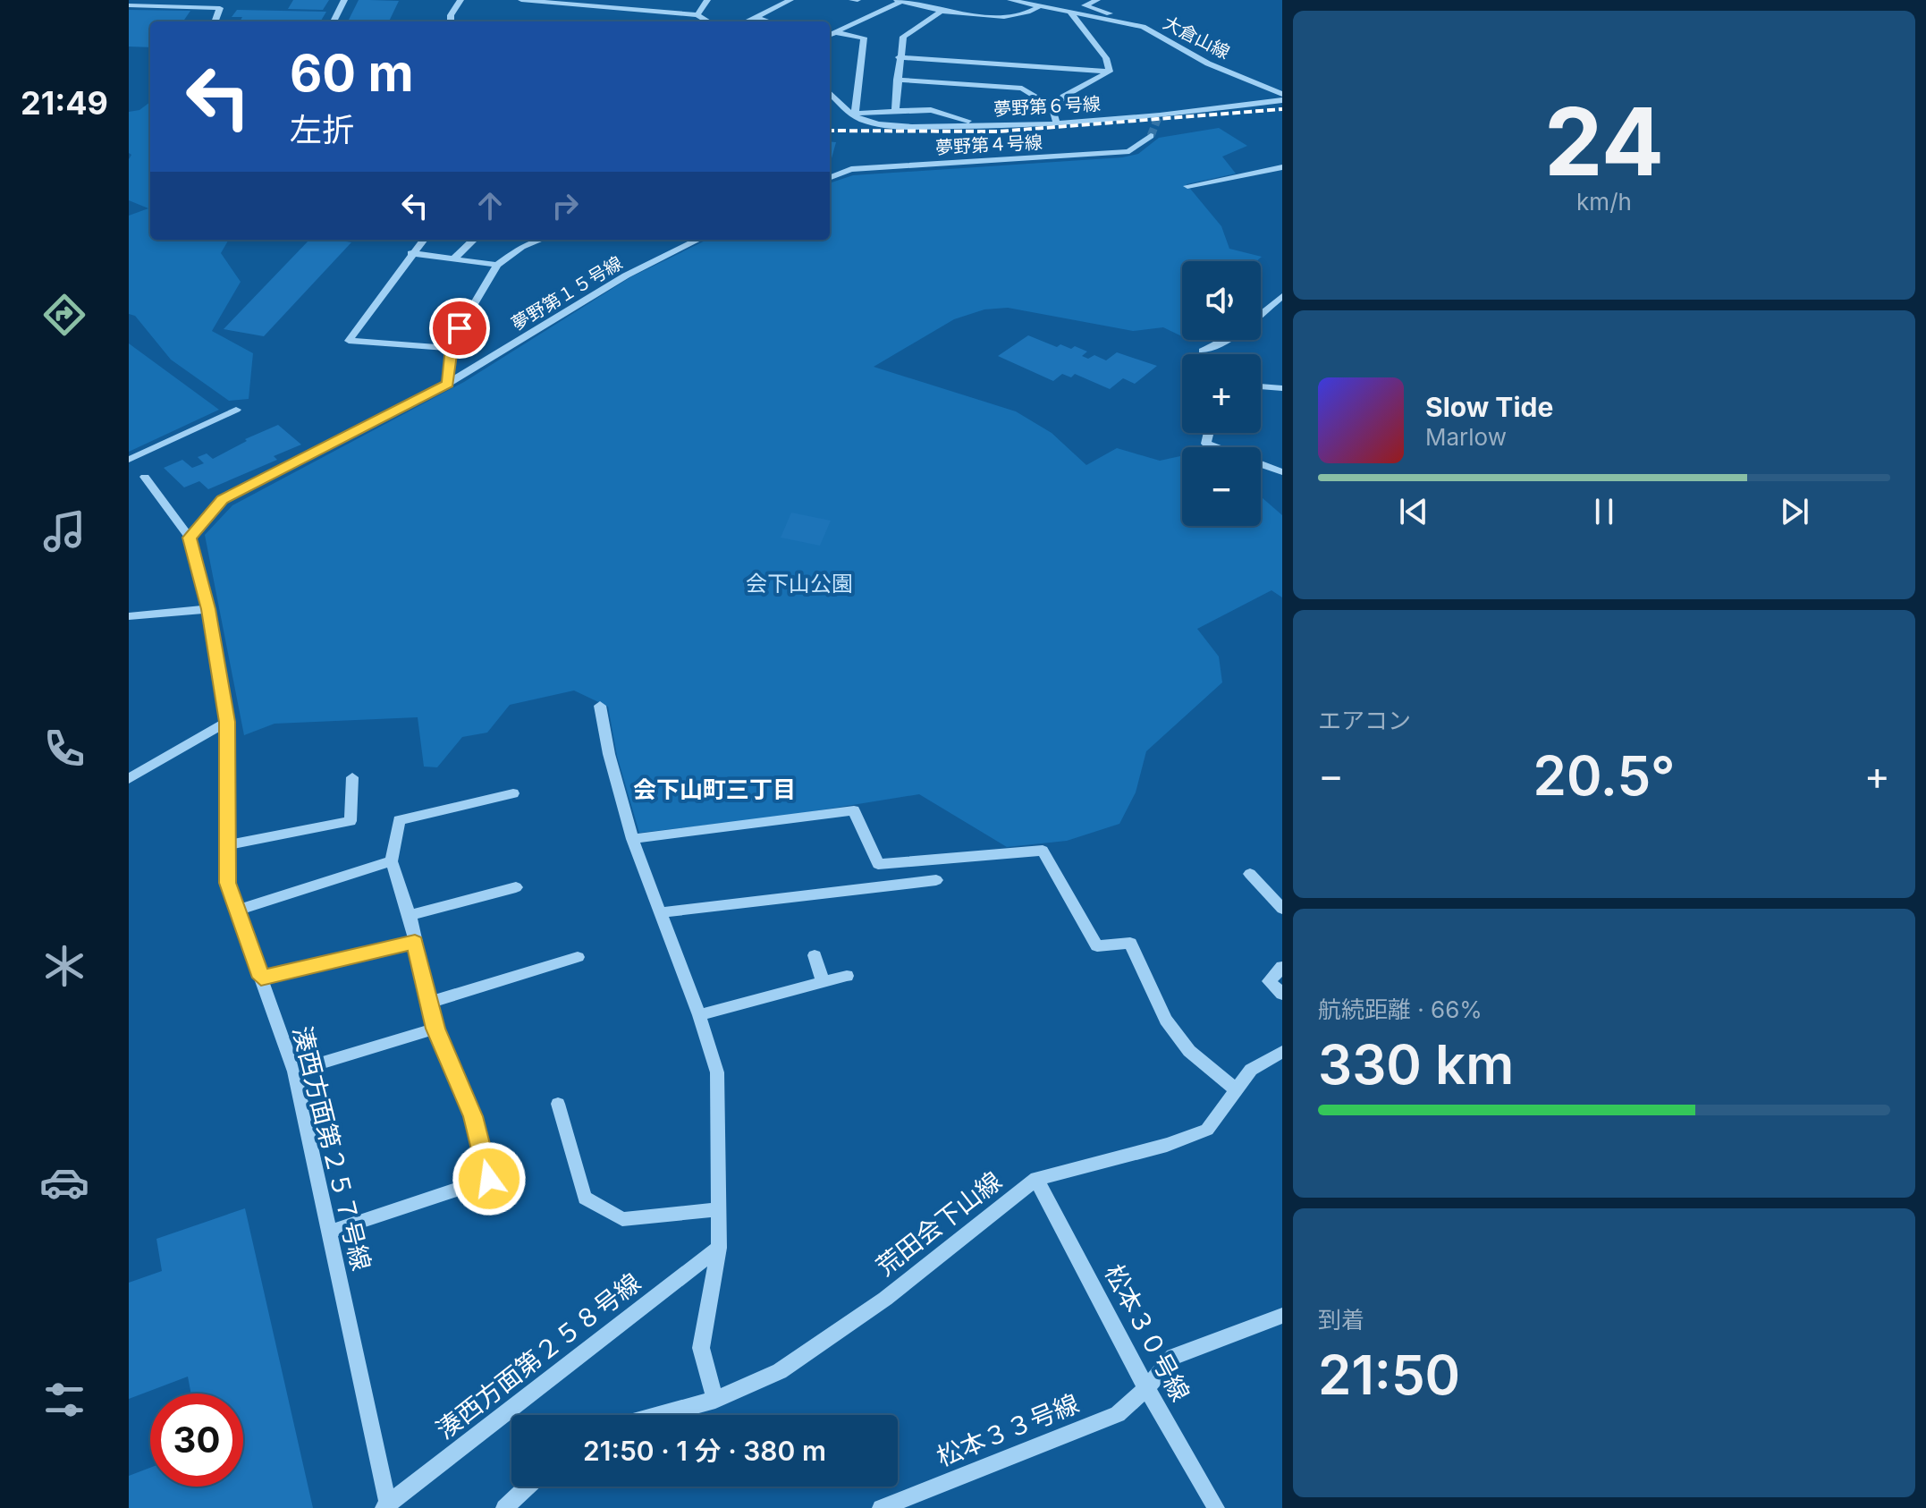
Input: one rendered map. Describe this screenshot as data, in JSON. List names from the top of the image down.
{
  "streets": {
    "street": [
      "大倉山線",
      "夢野第６号線",
      "夢野第４号線",
      "夢野第１５号線",
      "湊西方面第２５７号線",
      "荒田会下山線",
      "松本３０号線",
      "湊西方面第２５８号線",
      "松本３３号線"
    ]
  },
  "crossings": [
    ["夢野第１５号線", "湊西方面第２５７号線"],
    ["湊西方面第２５７号線", "湊西方面第２５８号線"],
    ["荒田会下山線", "松本３０号線"],
    ["松本３０号線", "松本３３号線"]
  ],
  "districts": ["会下山町三丁目"],
  "parks": ["会下山公園"],
  "page": {
    "tabs": "21:49",
    "tile": [
      ["24", "km/h"],
      "エアコン",
      ["航続距離 · 66%", "330 km"],
      ["到着", "21:50"]
    ],
    "turn": ["60 m", "左折"],
    "map_buttons": ["+", "−"],
    "song": ["Slow Tide", "Marlow"],
    "heat": ["−", "20.5°", "+"],
    "limit": "30",
    "trip": "21:50 · 1 分 · 380 m"
  }
}
